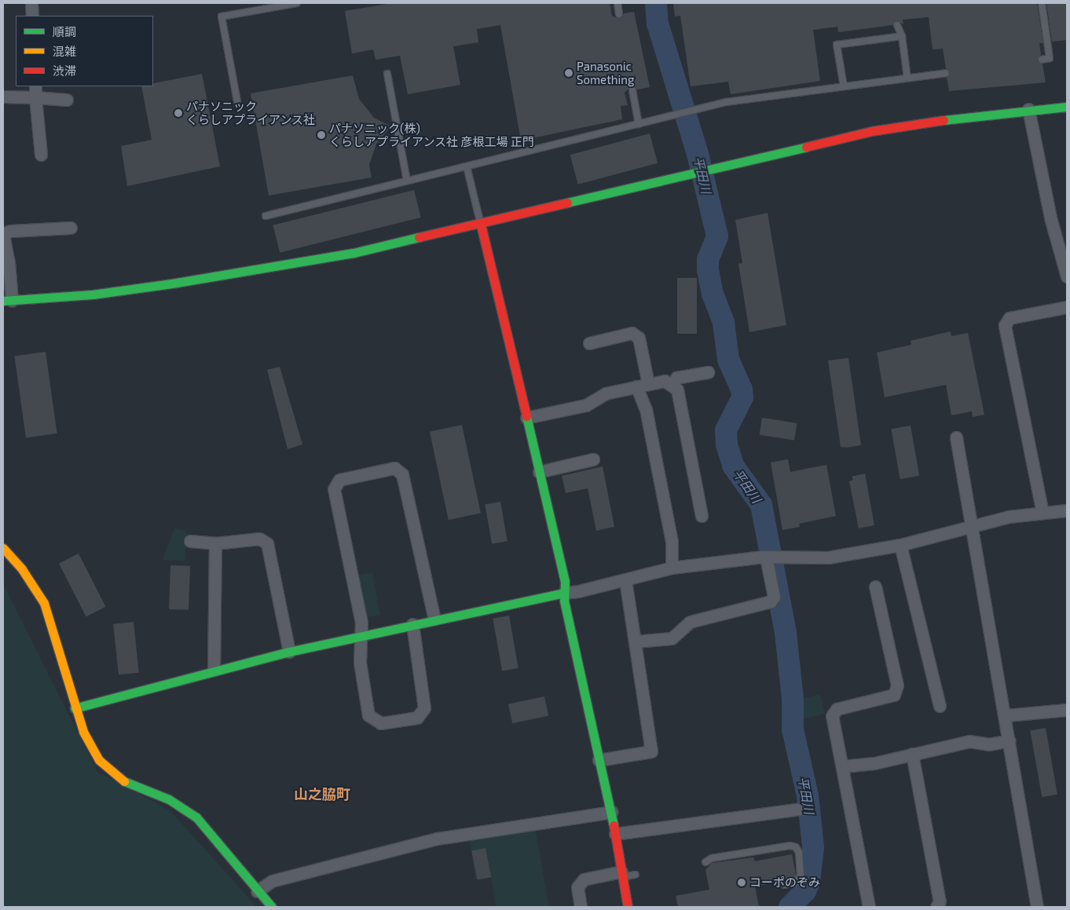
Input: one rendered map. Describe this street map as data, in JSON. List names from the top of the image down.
{
  "districts": ["山之脇町"],
  "water": ["平田川"],
  "places": [
    "Panasonic Something",
    "パナソニック くらしアプライアンス社",
    "パナソニック(株) くらしアプライアンス社 彦根工場 正門",
    "コーポのぞみ"
  ],
  "legend": ["順調", "混雑", "渋滞"]
}
